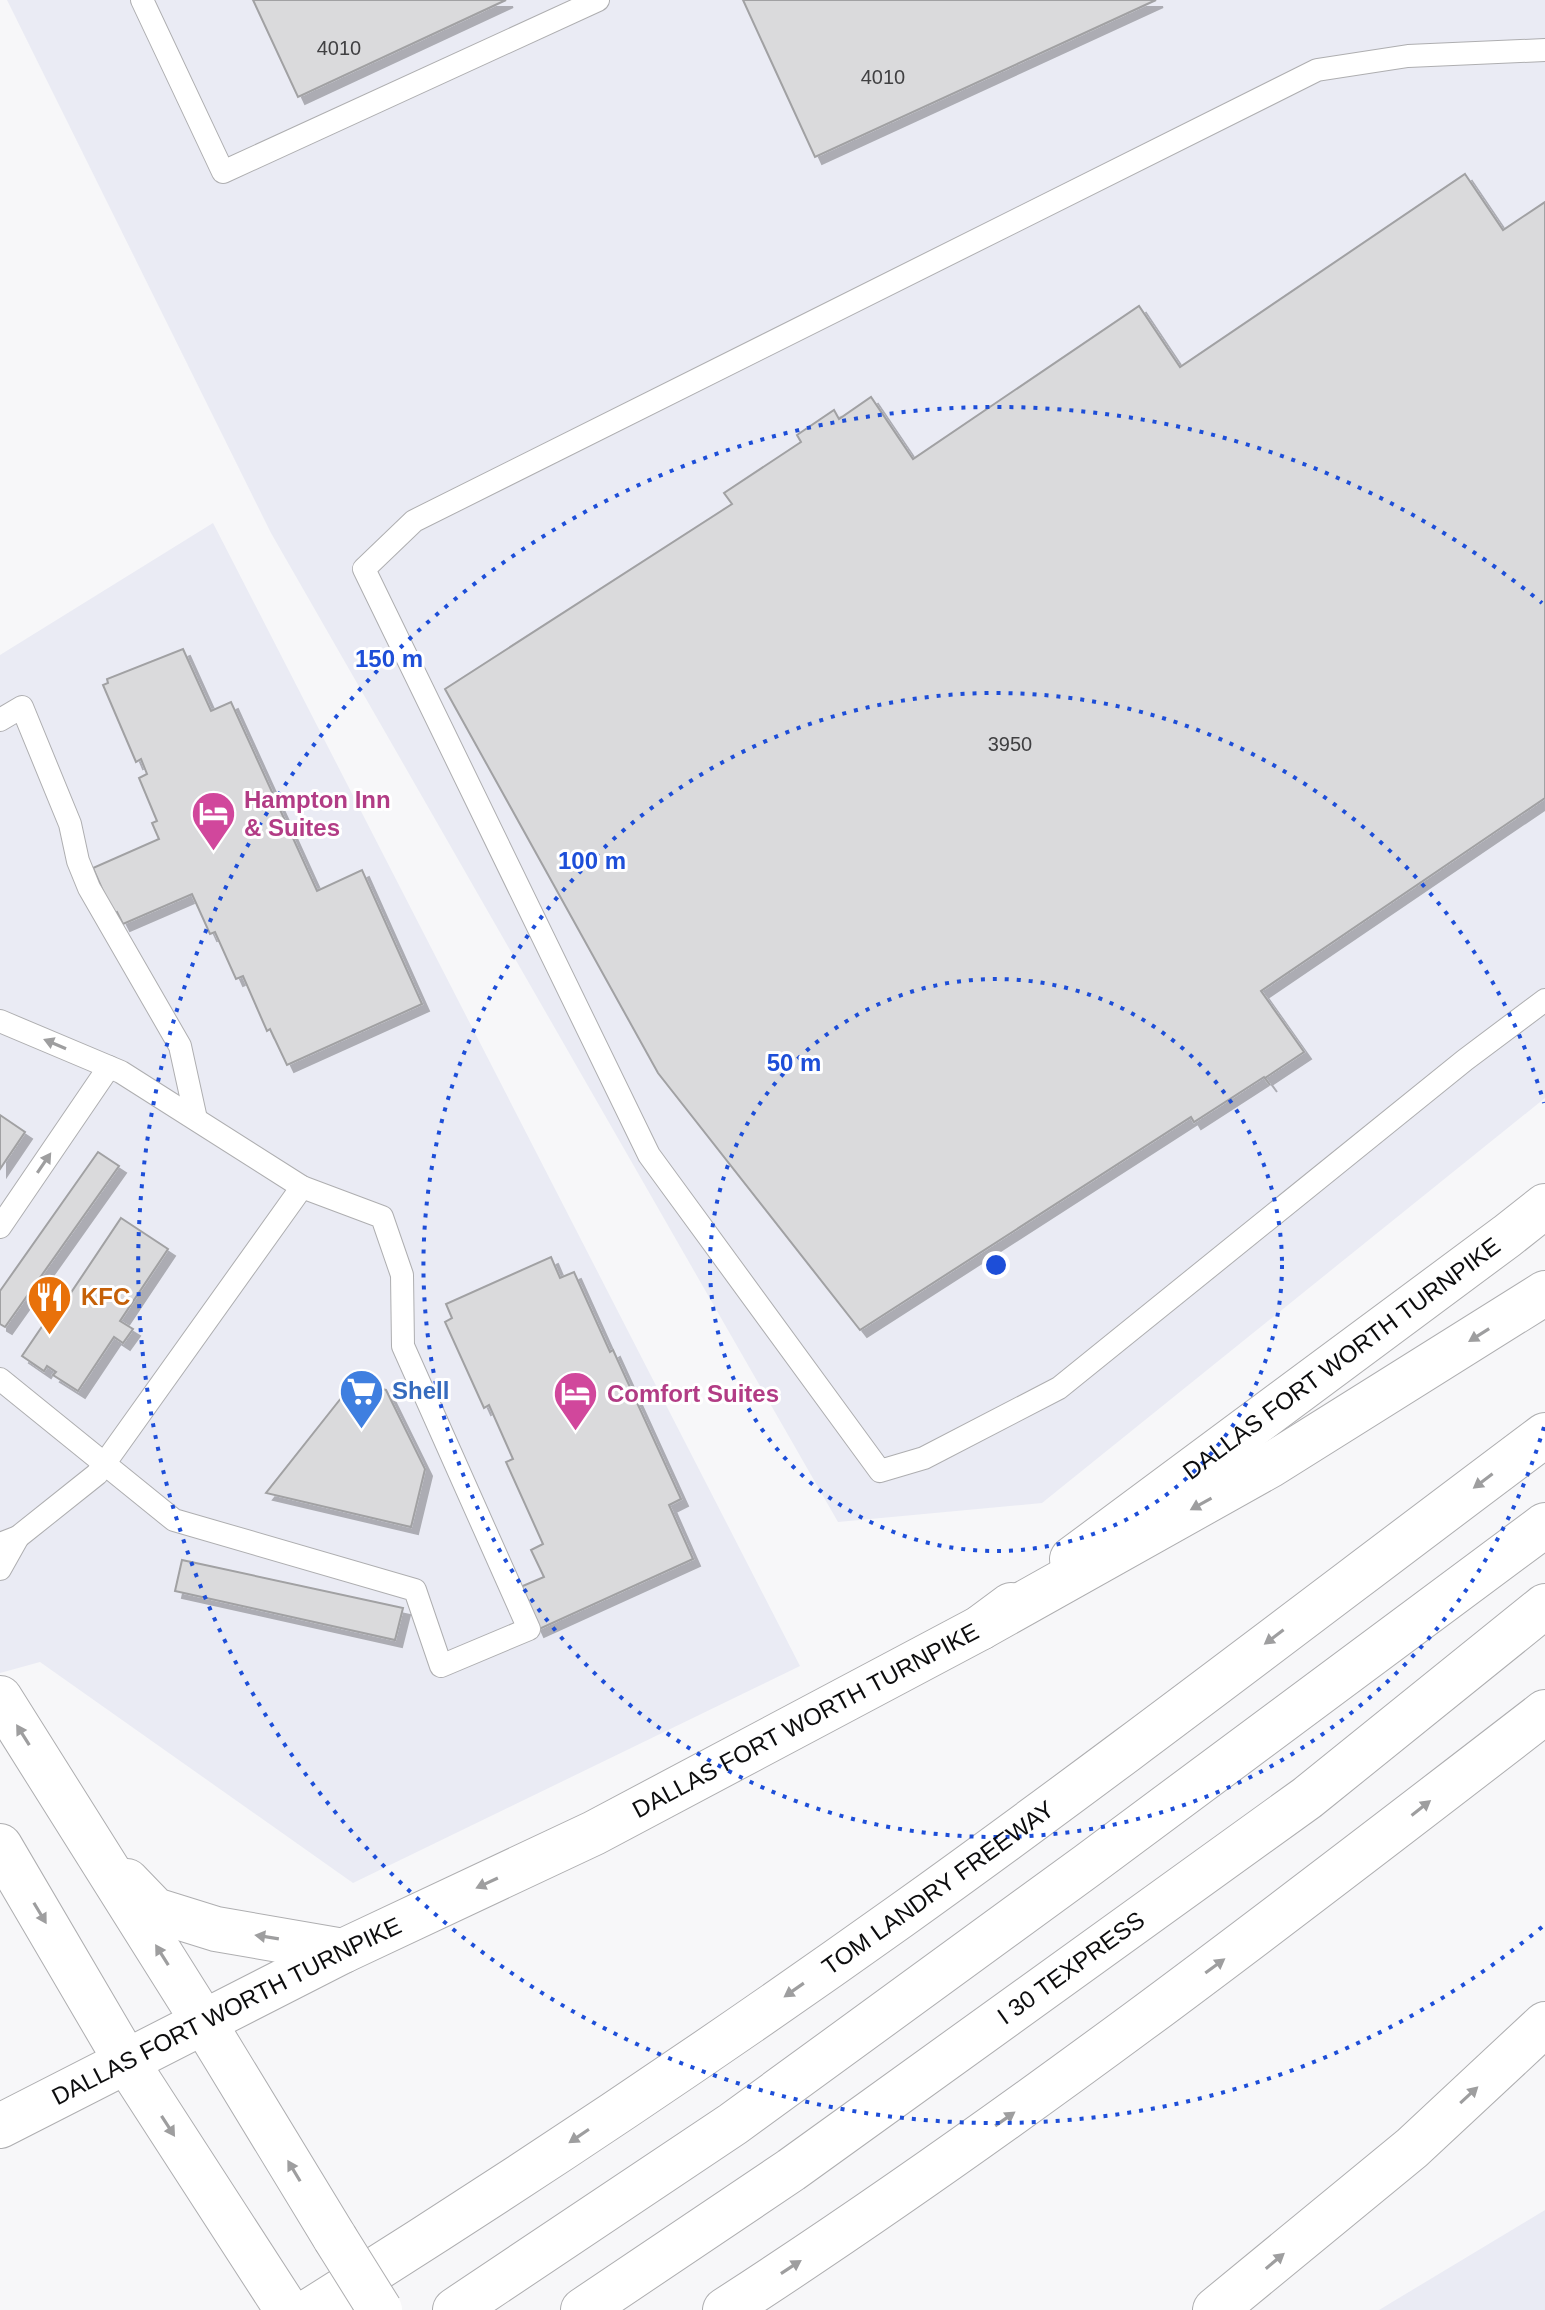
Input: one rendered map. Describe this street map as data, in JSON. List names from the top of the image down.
{
  "streets": {
    "main road": ["DALLAS FORT WORTH TURNPIKE", "TOM LANDRY FREEWAY", "I 30 TEXPRESS"]
  },
  "places": {
    "hotel": ["Hampton Inn & Suites", "Comfort Suites"],
    "restaurant": ["KFC"],
    "supermarket": ["Shell"]
  },
  "house_numbers": ["4010", "4010", "3950"],
  "rings": ["150 m", "100 m", "50 m"]
}
